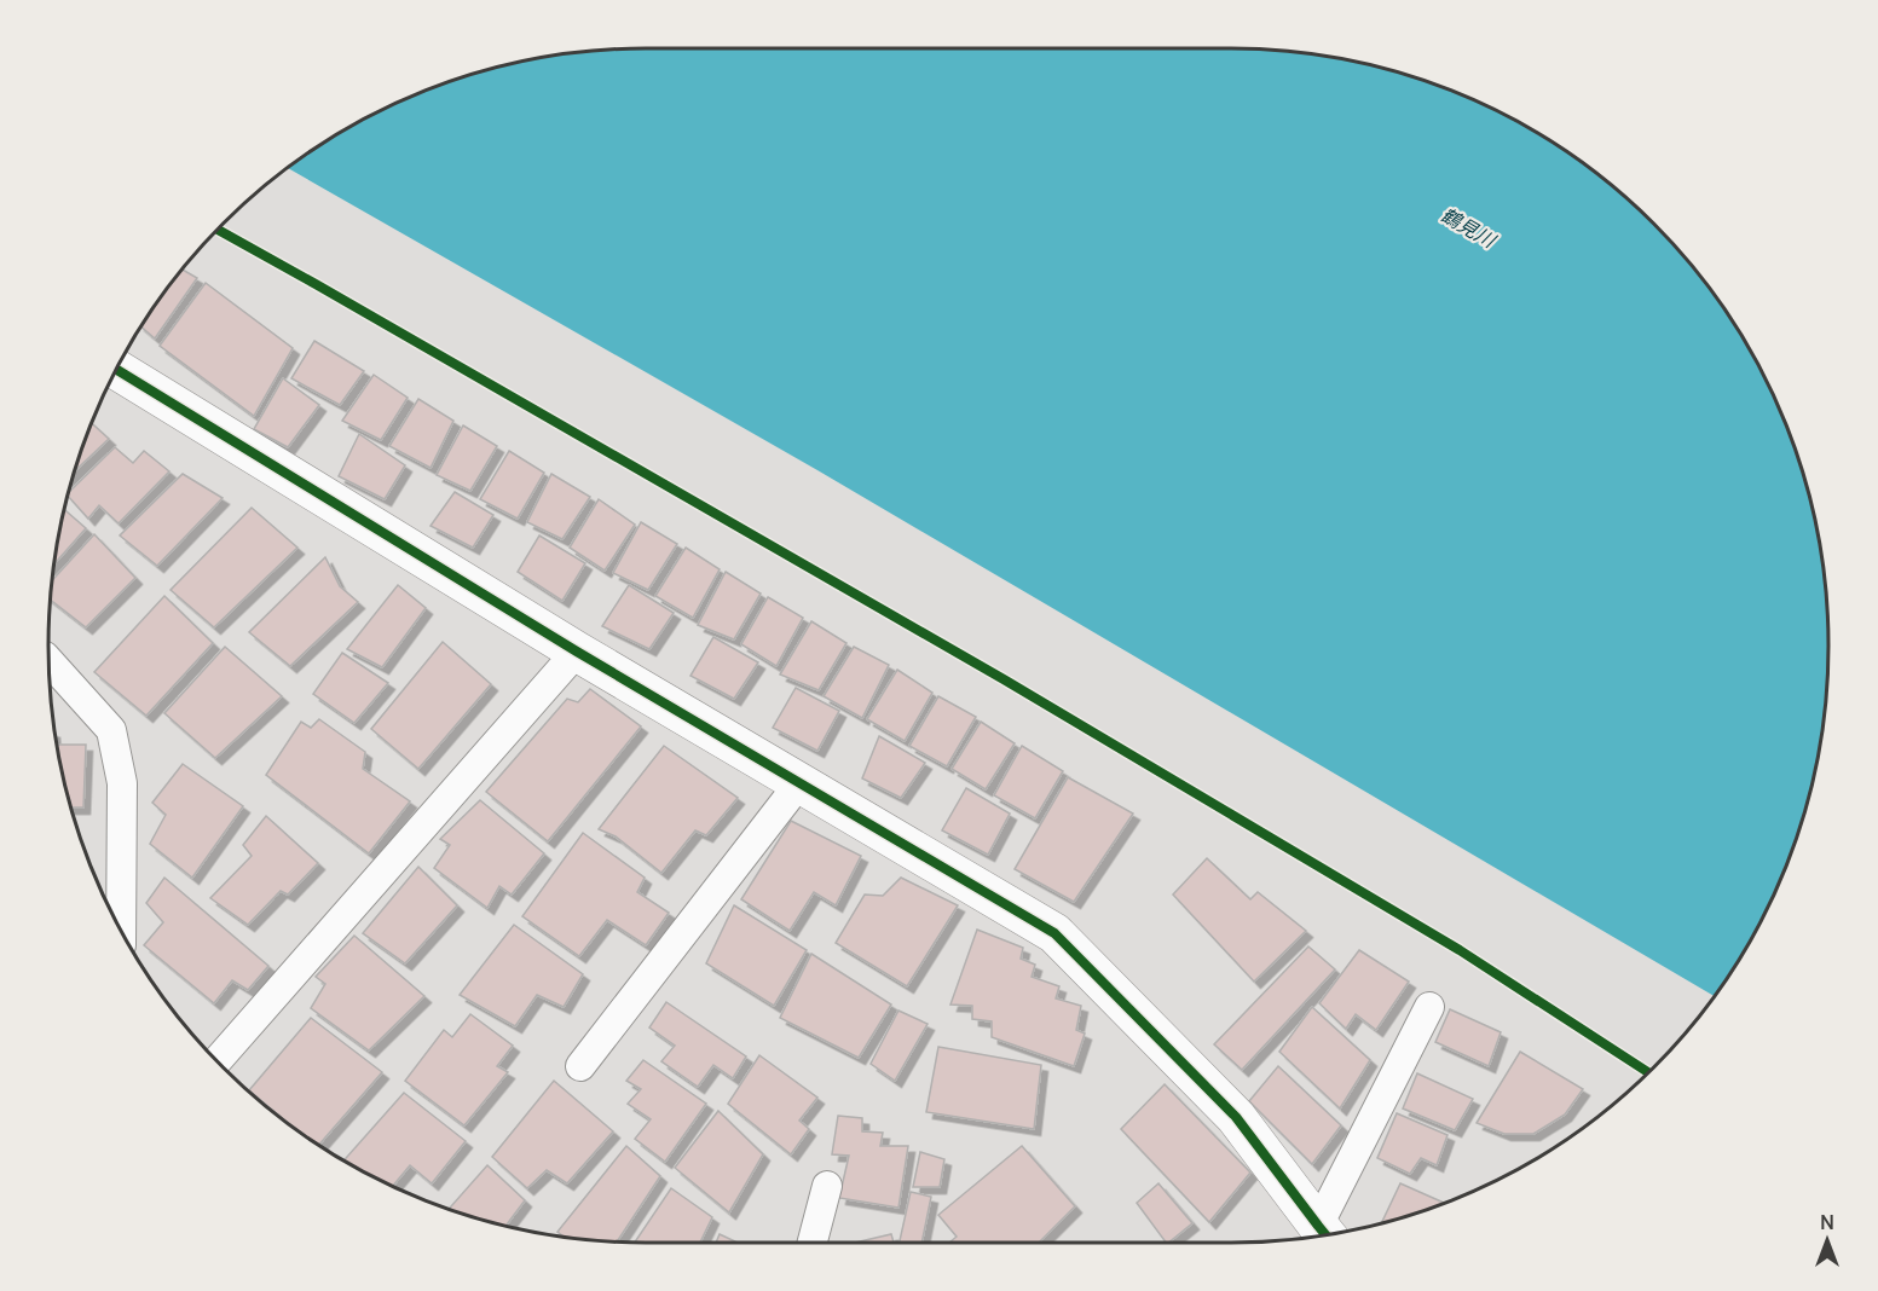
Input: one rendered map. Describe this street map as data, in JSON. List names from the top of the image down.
{
  "water": ["鶴見川"],
  "north": "top"
}
